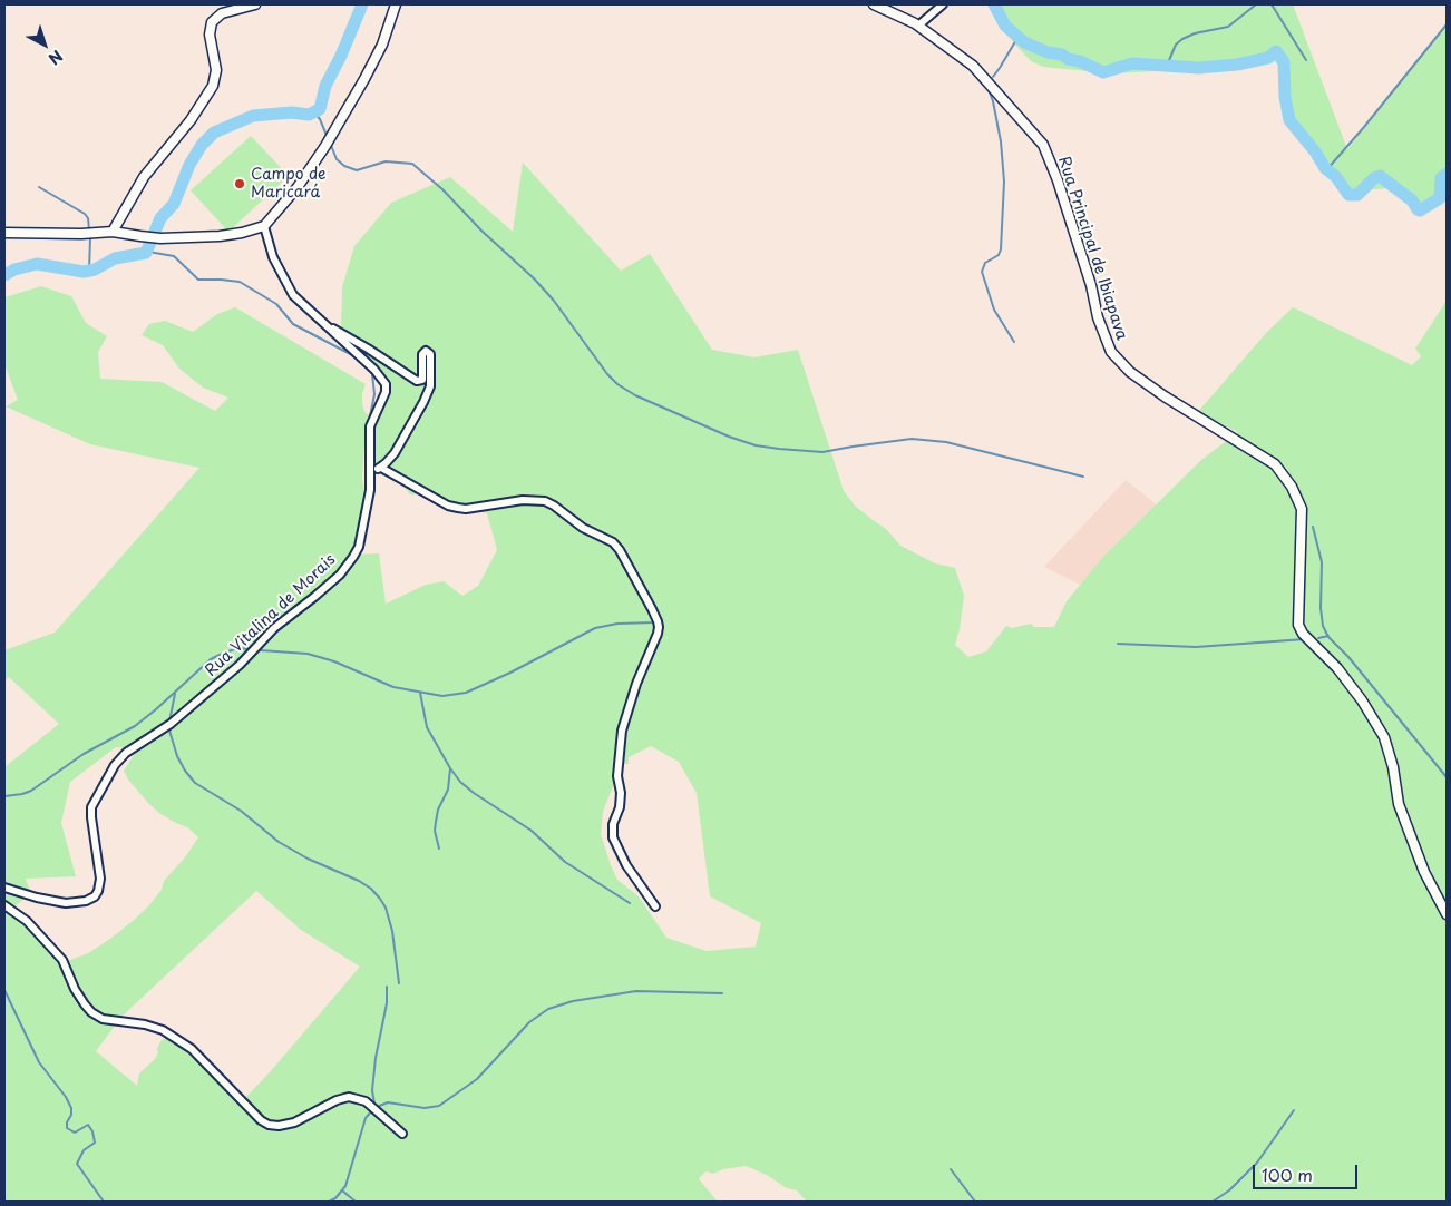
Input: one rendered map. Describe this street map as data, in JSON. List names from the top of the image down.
{
  "streets": {
    "street": ["Rua Principal de Ibiapava", "Rua Vitalina de Morais"]
  },
  "places": ["Campo de Maricará"],
  "scale_bar": "100 m",
  "north": "bottom right"
}
